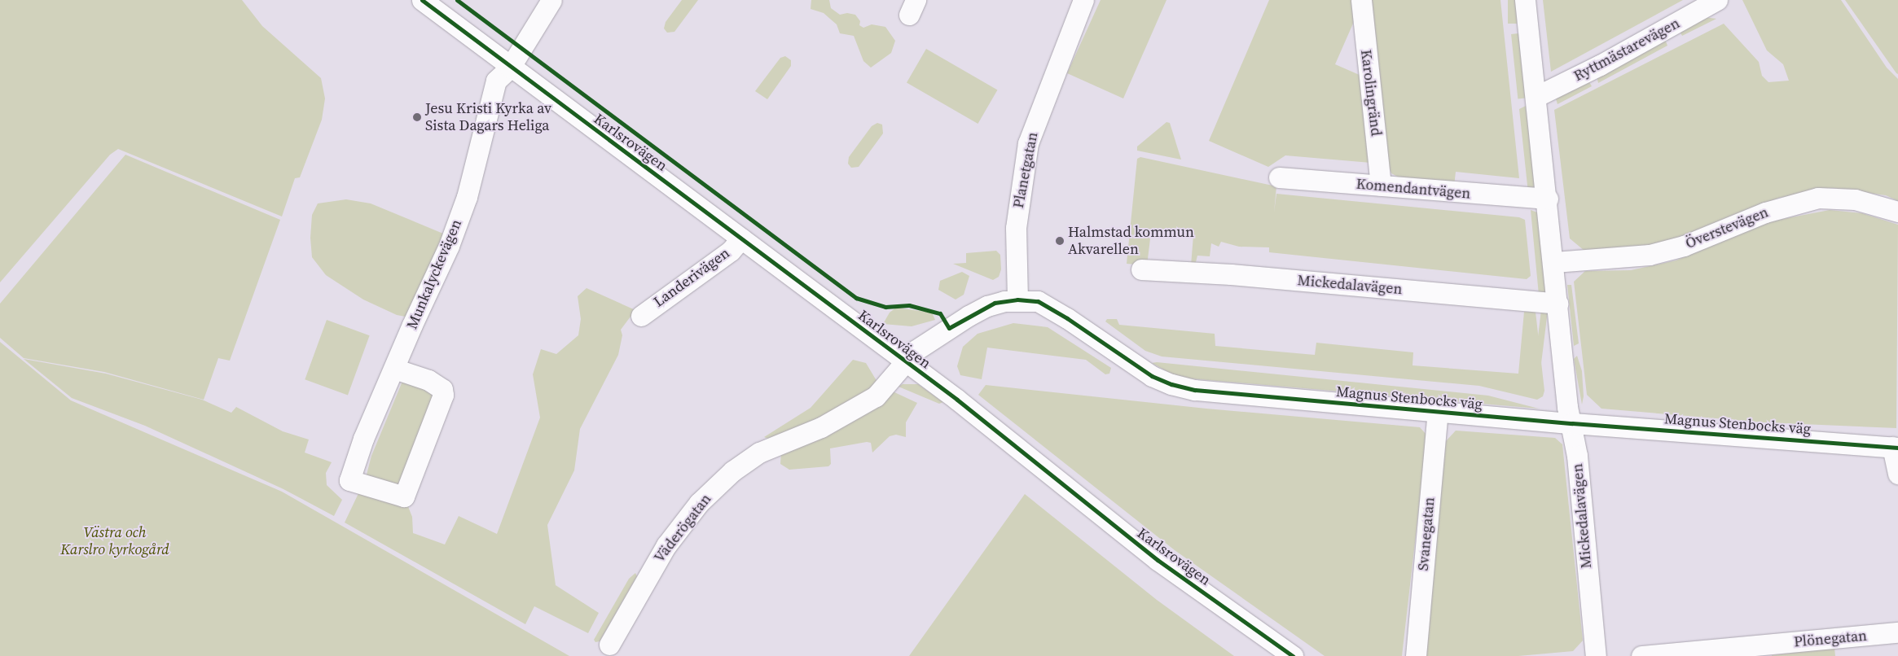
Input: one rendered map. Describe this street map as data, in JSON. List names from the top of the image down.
{
  "streets": {
    "street": [
      "Ryttmästarevägen",
      "Karolingränd",
      "Karlsrovägen",
      "Planetgatan",
      "Komendantvägen",
      "Överstevägen",
      "Munkalyckevägen",
      "Landerivägen",
      "Mickedalavägen",
      "Magnus Stenbocks väg",
      "Väderögatan",
      "Svanegatan",
      "Plönegatan"
    ]
  },
  "crossings": [
    ["Ryttmästarevägen", "Mickedalavägen"],
    ["Karolingränd", "Komendantvägen"],
    ["Karlsrovägen", "Munkalyckevägen"],
    ["Karlsrovägen", "Landerivägen"],
    ["Karlsrovägen", "Magnus Stenbocks väg"],
    ["Karlsrovägen", "Väderögatan"],
    ["Planetgatan", "Magnus Stenbocks väg"],
    ["Komendantvägen", "Mickedalavägen"],
    ["Överstevägen", "Mickedalavägen"],
    ["Mickedalavägen", "Magnus Stenbocks väg"],
    ["Magnus Stenbocks väg", "Väderögatan"],
    ["Magnus Stenbocks väg", "Svanegatan"]
  ],
  "parks": ["Västra och Karslro kyrkogård"],
  "places": ["Jesu Kristi Kyrka av Sista Dagars Heliga", "Halmstad kommun Akvarellen"]
}
